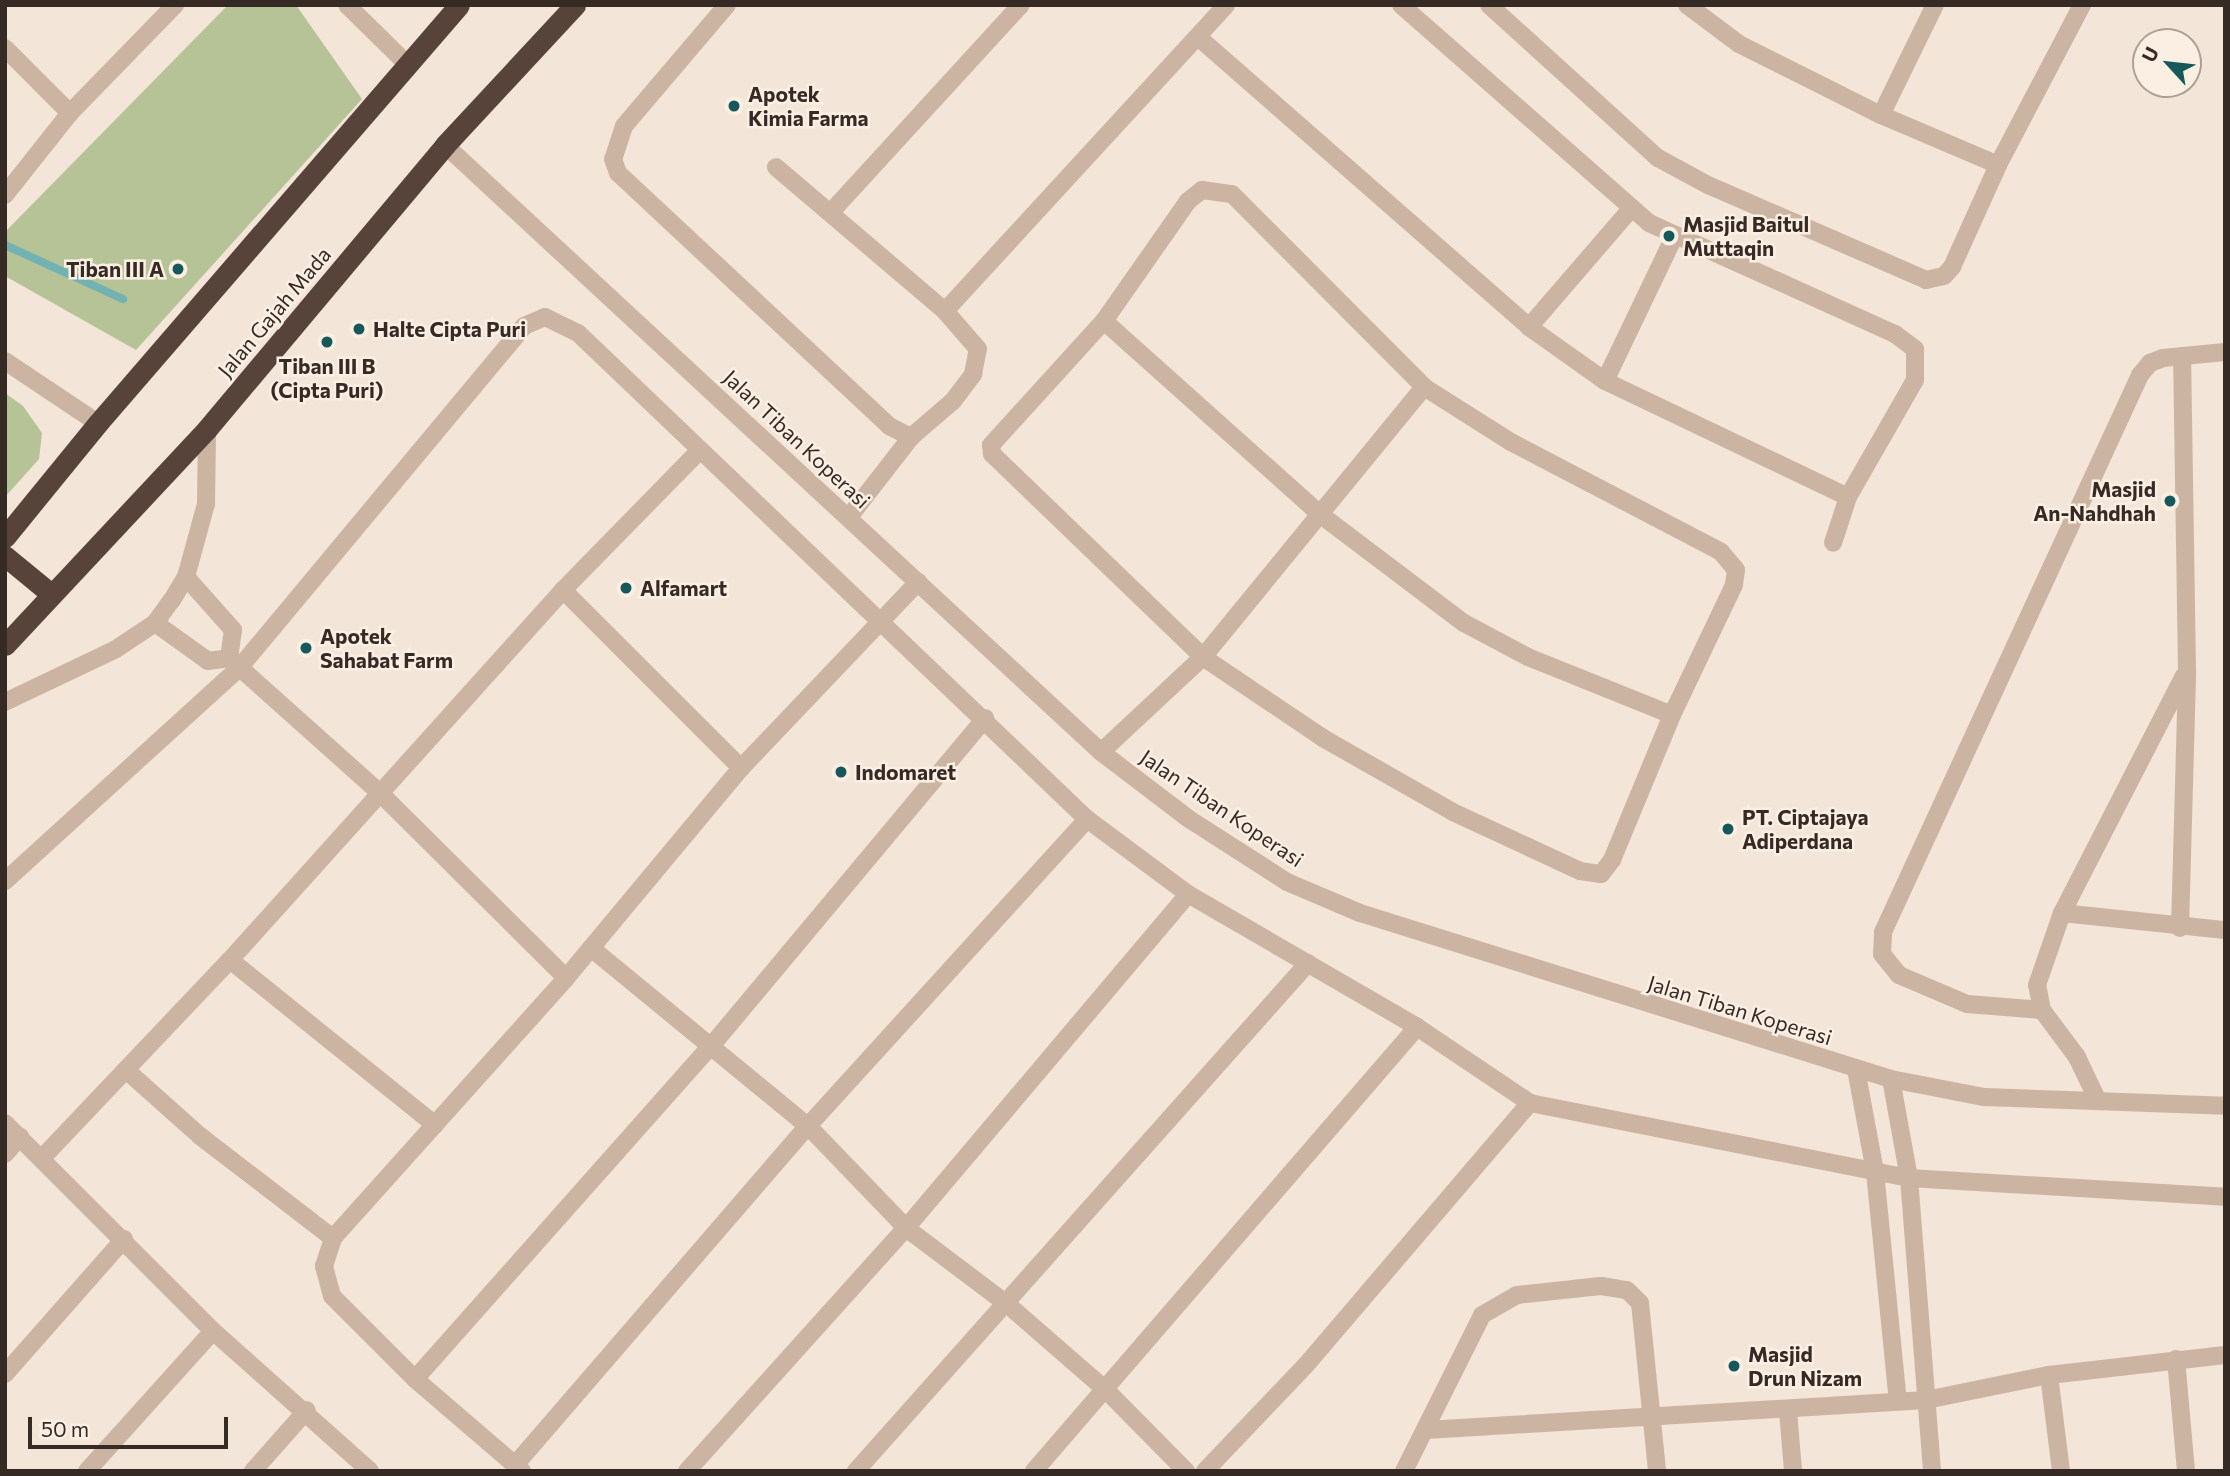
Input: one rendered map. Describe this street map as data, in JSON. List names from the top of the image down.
{
  "streets": {
    "highway": ["Jalan Gajah Mada"],
    "street": ["Jalan Tiban Koperasi"]
  },
  "crossings": [
    ["Jalan Gajah Mada", "Jalan Tiban Koperasi"]
  ],
  "places": [
    "Apotek Kimia Farma",
    "Masjid Baitul Muttaqin",
    "Tiban III A",
    "Halte Cipta Puri",
    "Tiban III B (Cipta Puri)",
    "Masjid An-Nahdhah",
    "Alfamart",
    "Apotek Sahabat Farm",
    "Indomaret",
    "PT. Ciptajaya Adiperdana",
    "Masjid Drun Nizam"
  ],
  "scale_bar": "50 m",
  "north": "top left"
}
